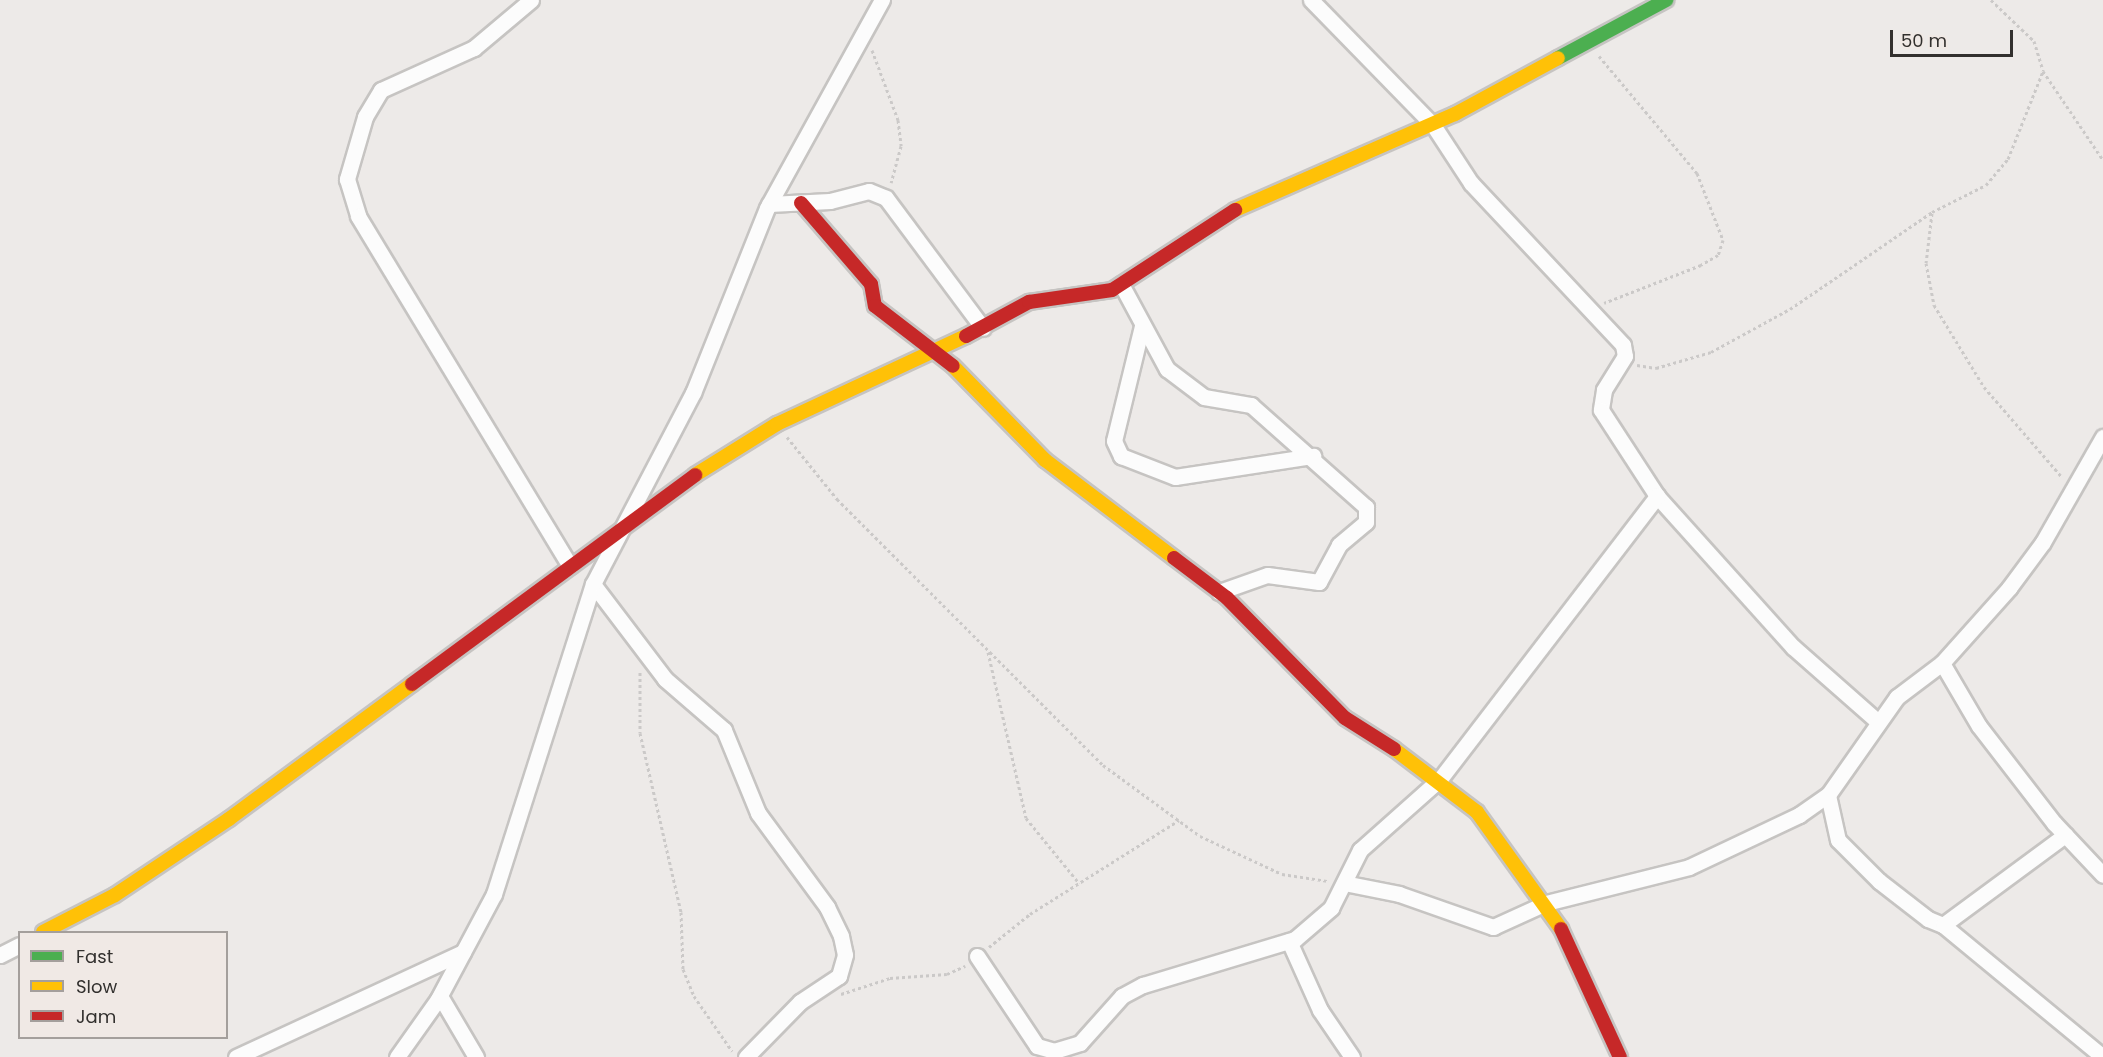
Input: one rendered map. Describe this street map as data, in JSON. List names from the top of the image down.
{
  "legend": ["Fast", "Slow", "Jam"],
  "scale_bar": "50 m"
}
